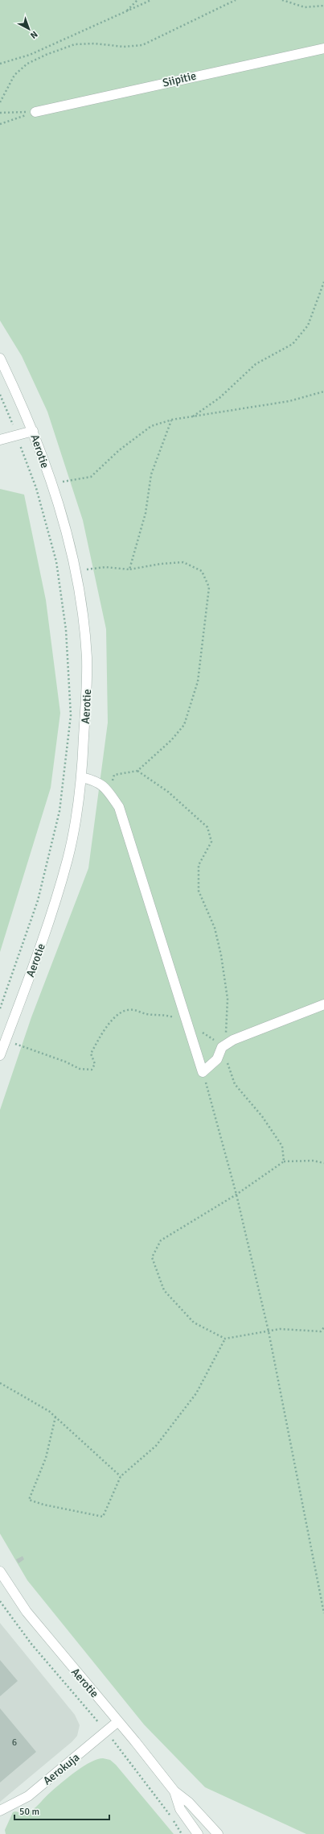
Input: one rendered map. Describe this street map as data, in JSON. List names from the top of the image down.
{
  "streets": {
    "street": ["Siipitie", "Aerotie", "Aerokuja"]
  },
  "crossings": [
    ["Aerotie", "Aerokuja"]
  ],
  "house_numbers": ["6"],
  "scale_bar": "50 m",
  "north": "bottom right"
}
